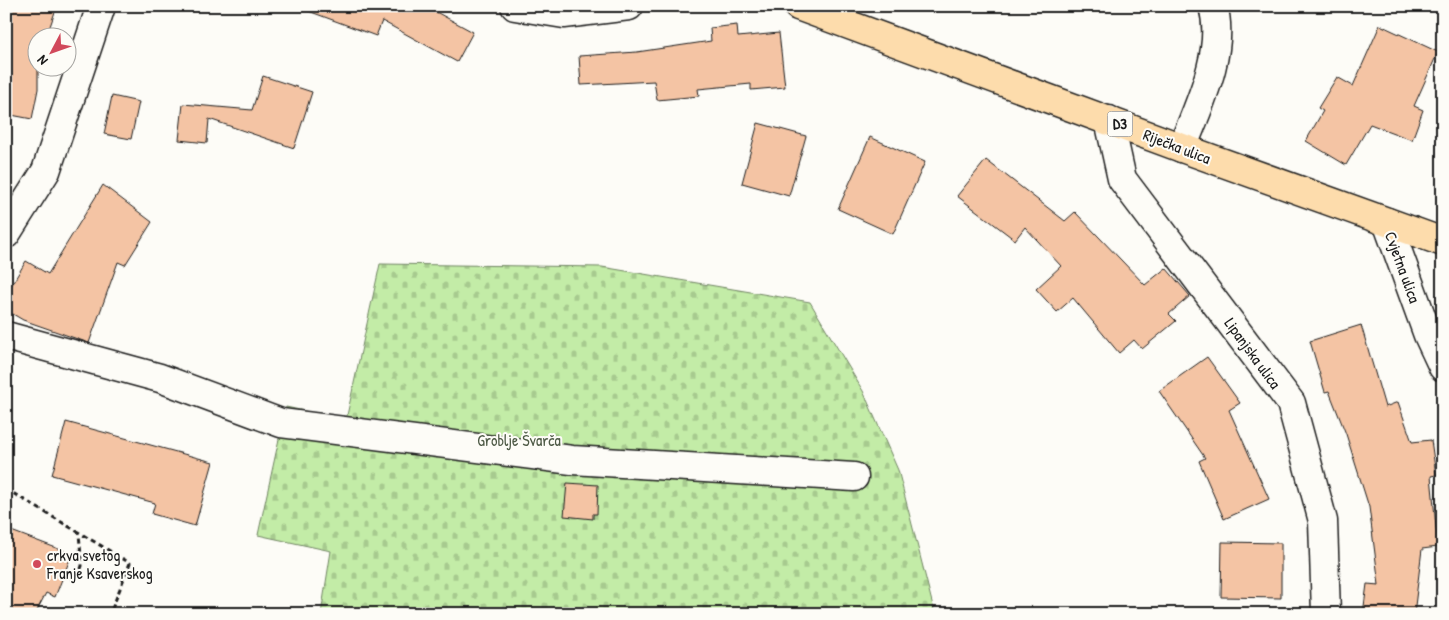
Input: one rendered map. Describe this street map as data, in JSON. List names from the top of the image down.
{
  "streets": {
    "main road": ["D3", "Riječka ulica"],
    "street": ["Cvjetna ulica", "Lipanjska ulica"]
  },
  "crossings": [
    ["Riječka ulica", "Cvjetna ulica"],
    ["Riječka ulica", "Lipanjska ulica"]
  ],
  "parks": ["Groblje Švarča"],
  "places": ["crkva svetog Franje Ksaverskog"],
  "north": "bottom left"
}
